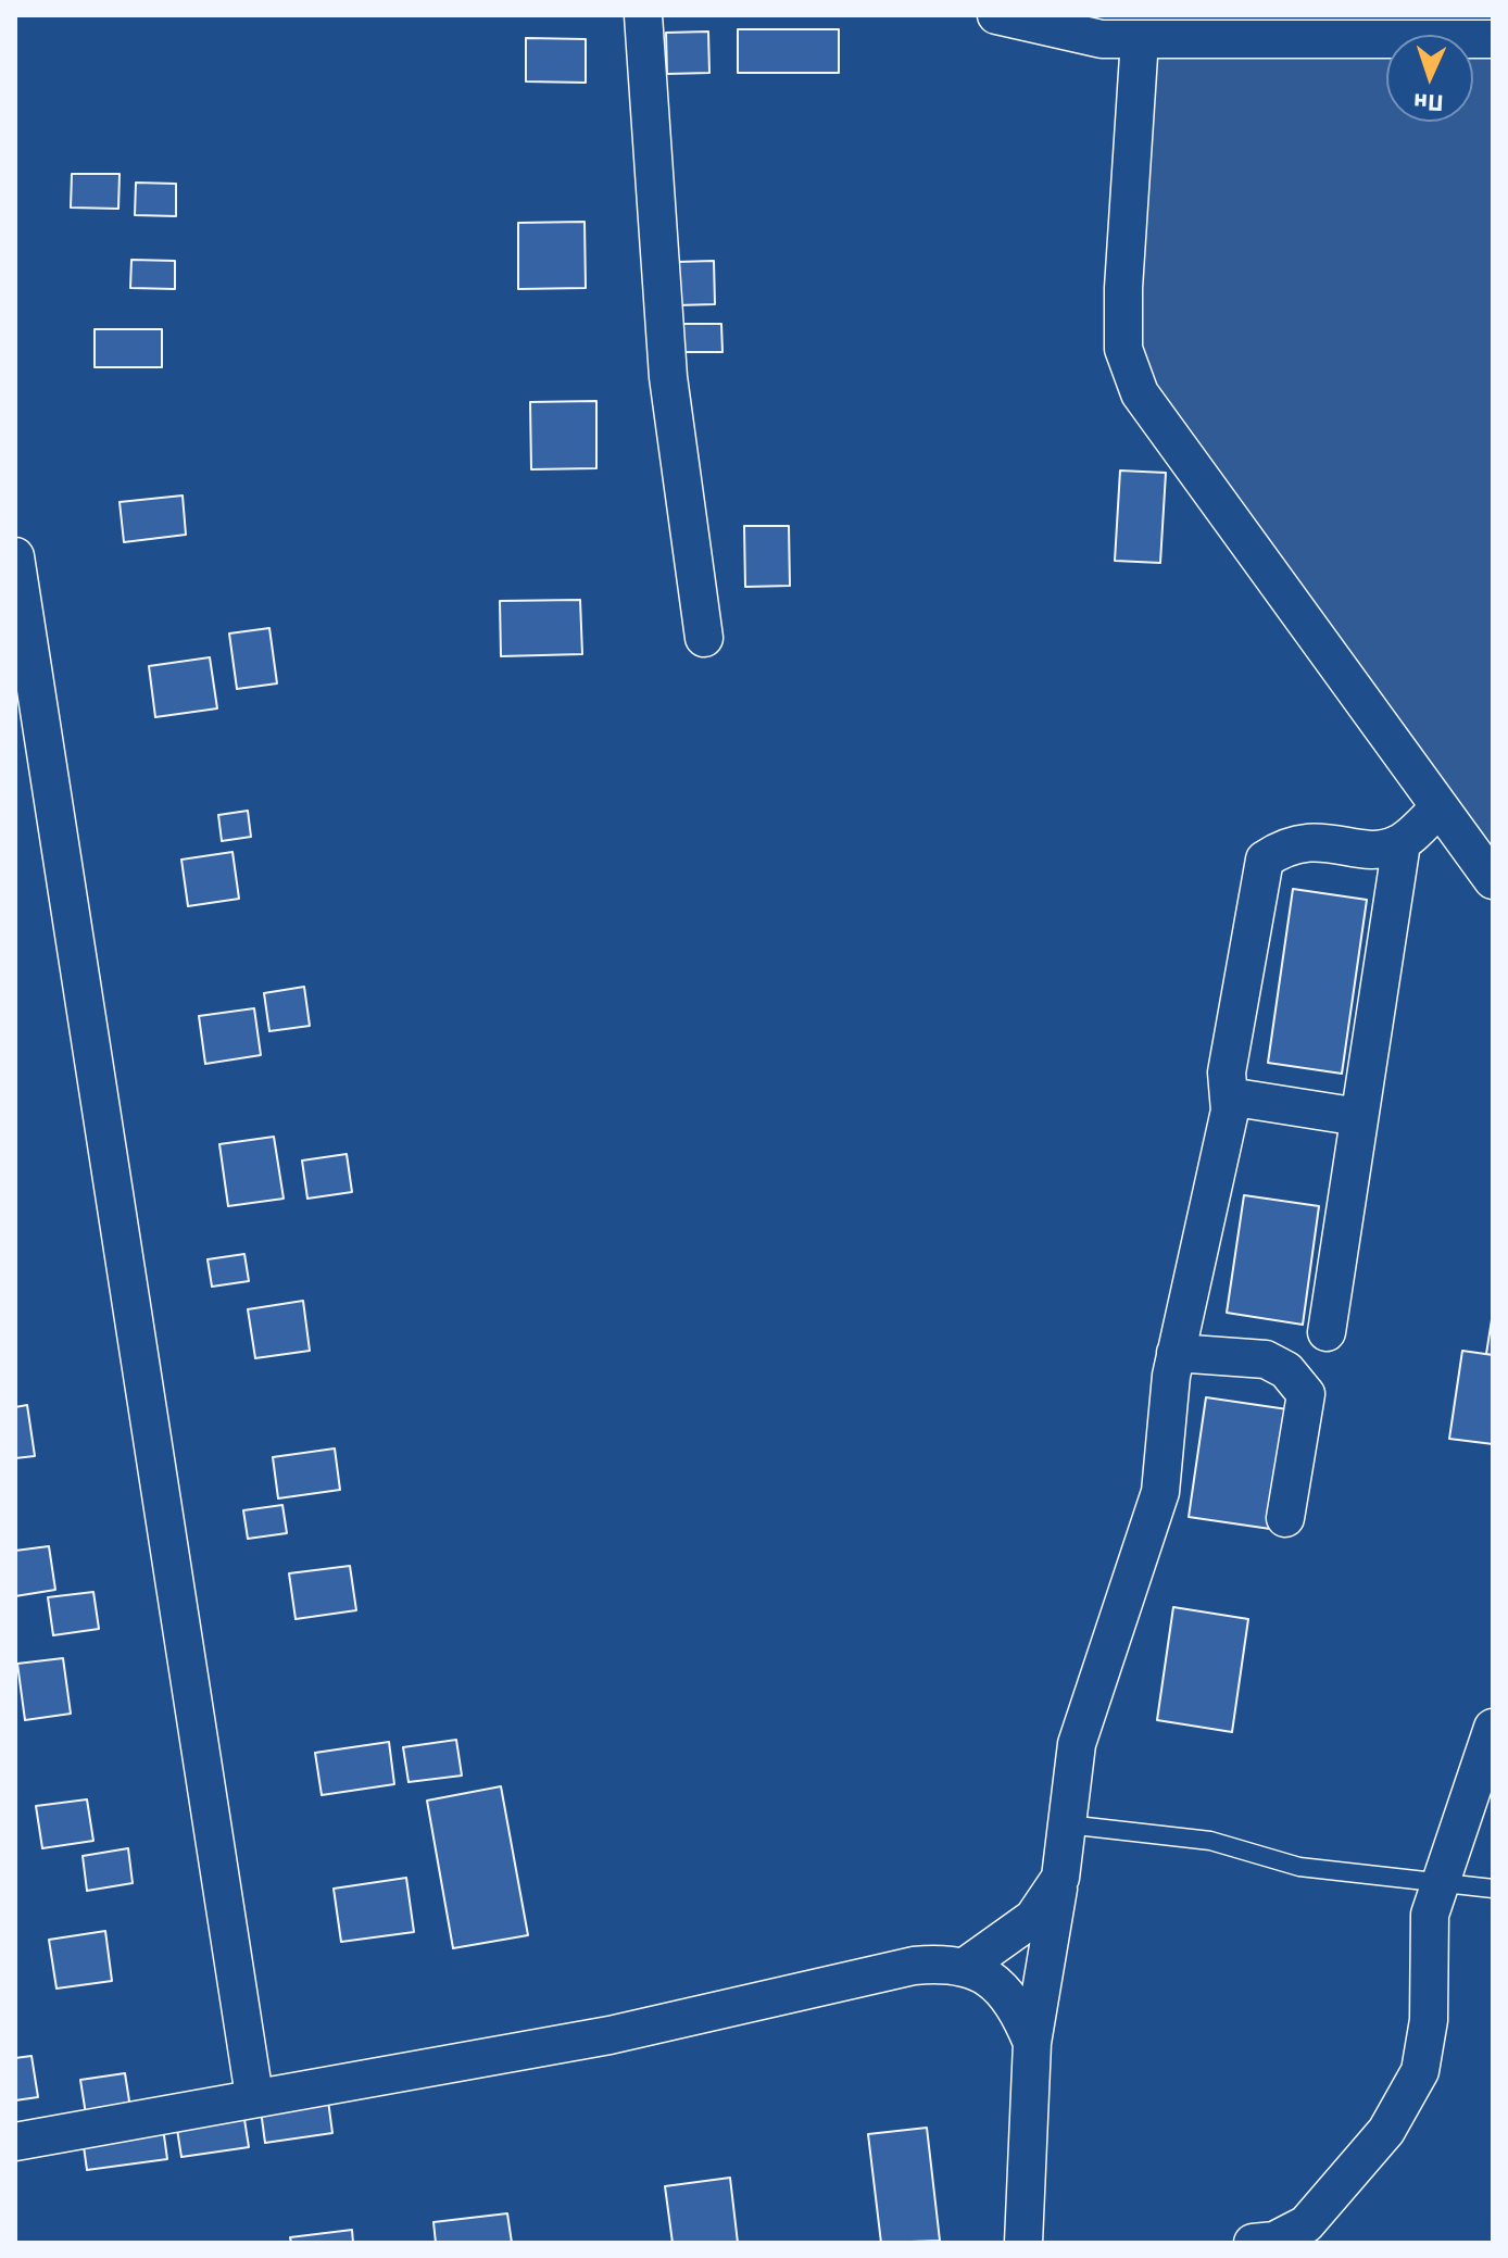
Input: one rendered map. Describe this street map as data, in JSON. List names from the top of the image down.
{
  "north": "bottom"
}
